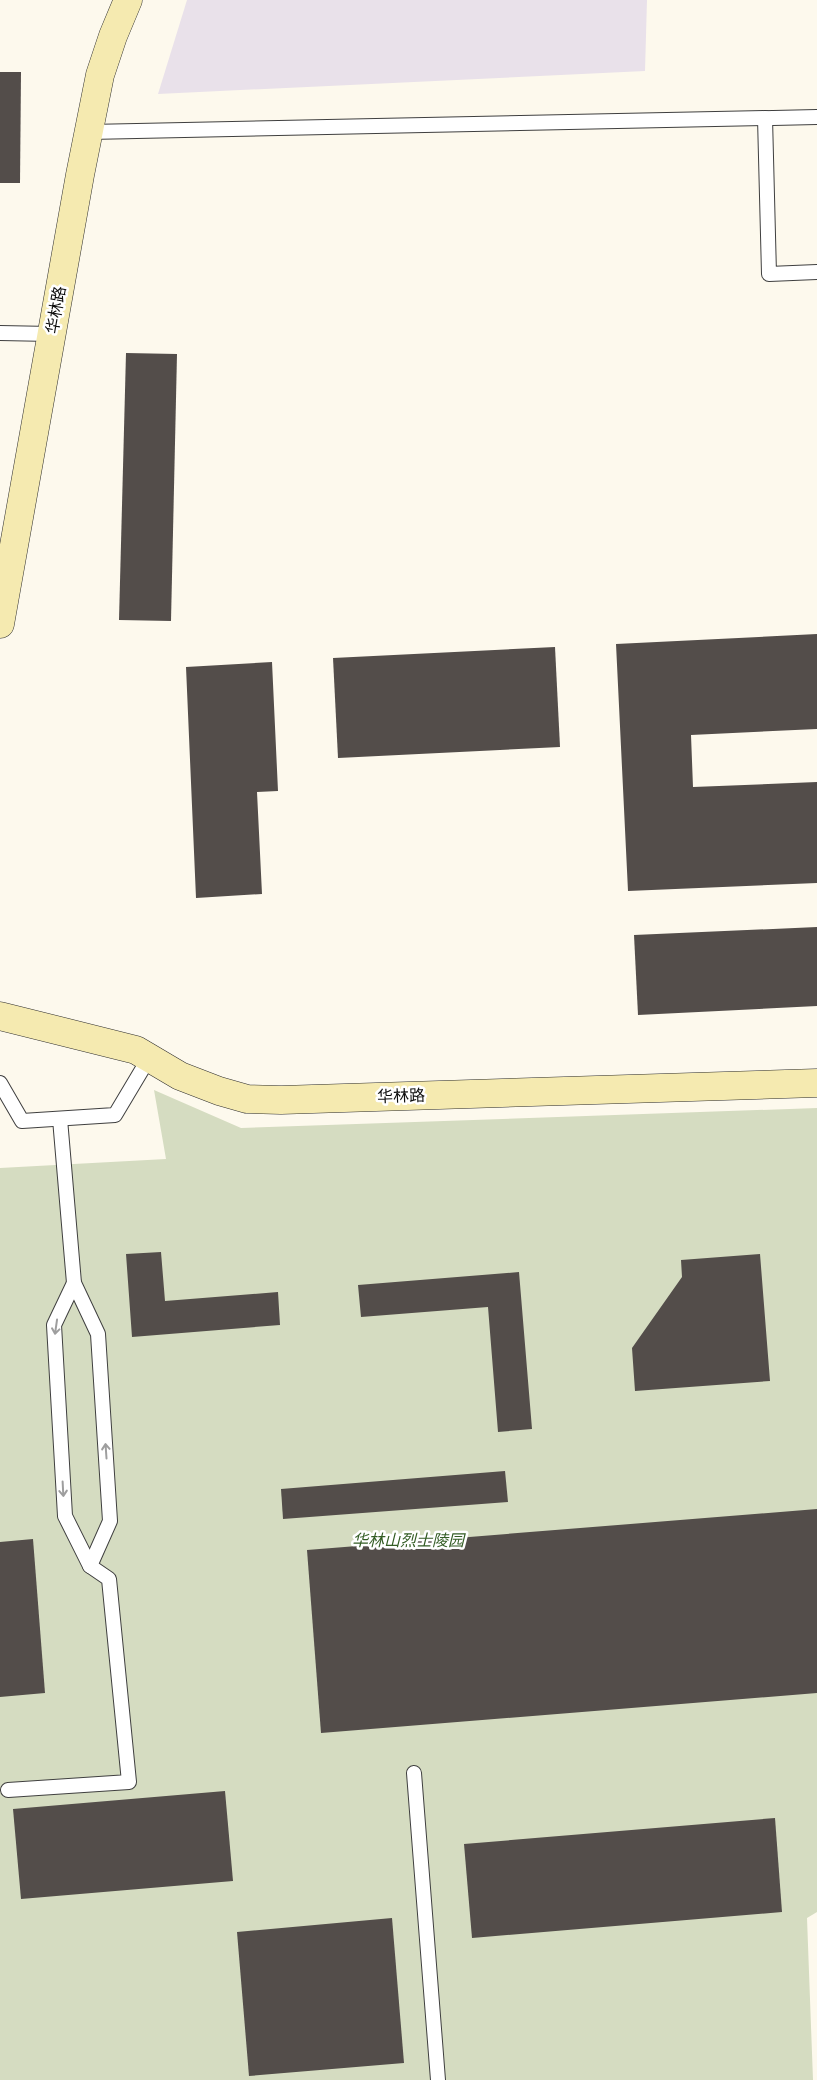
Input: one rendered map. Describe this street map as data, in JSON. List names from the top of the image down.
{
  "streets": {
    "street": ["华林路"]
  },
  "parks": ["华林山烈士陵园"]
}
